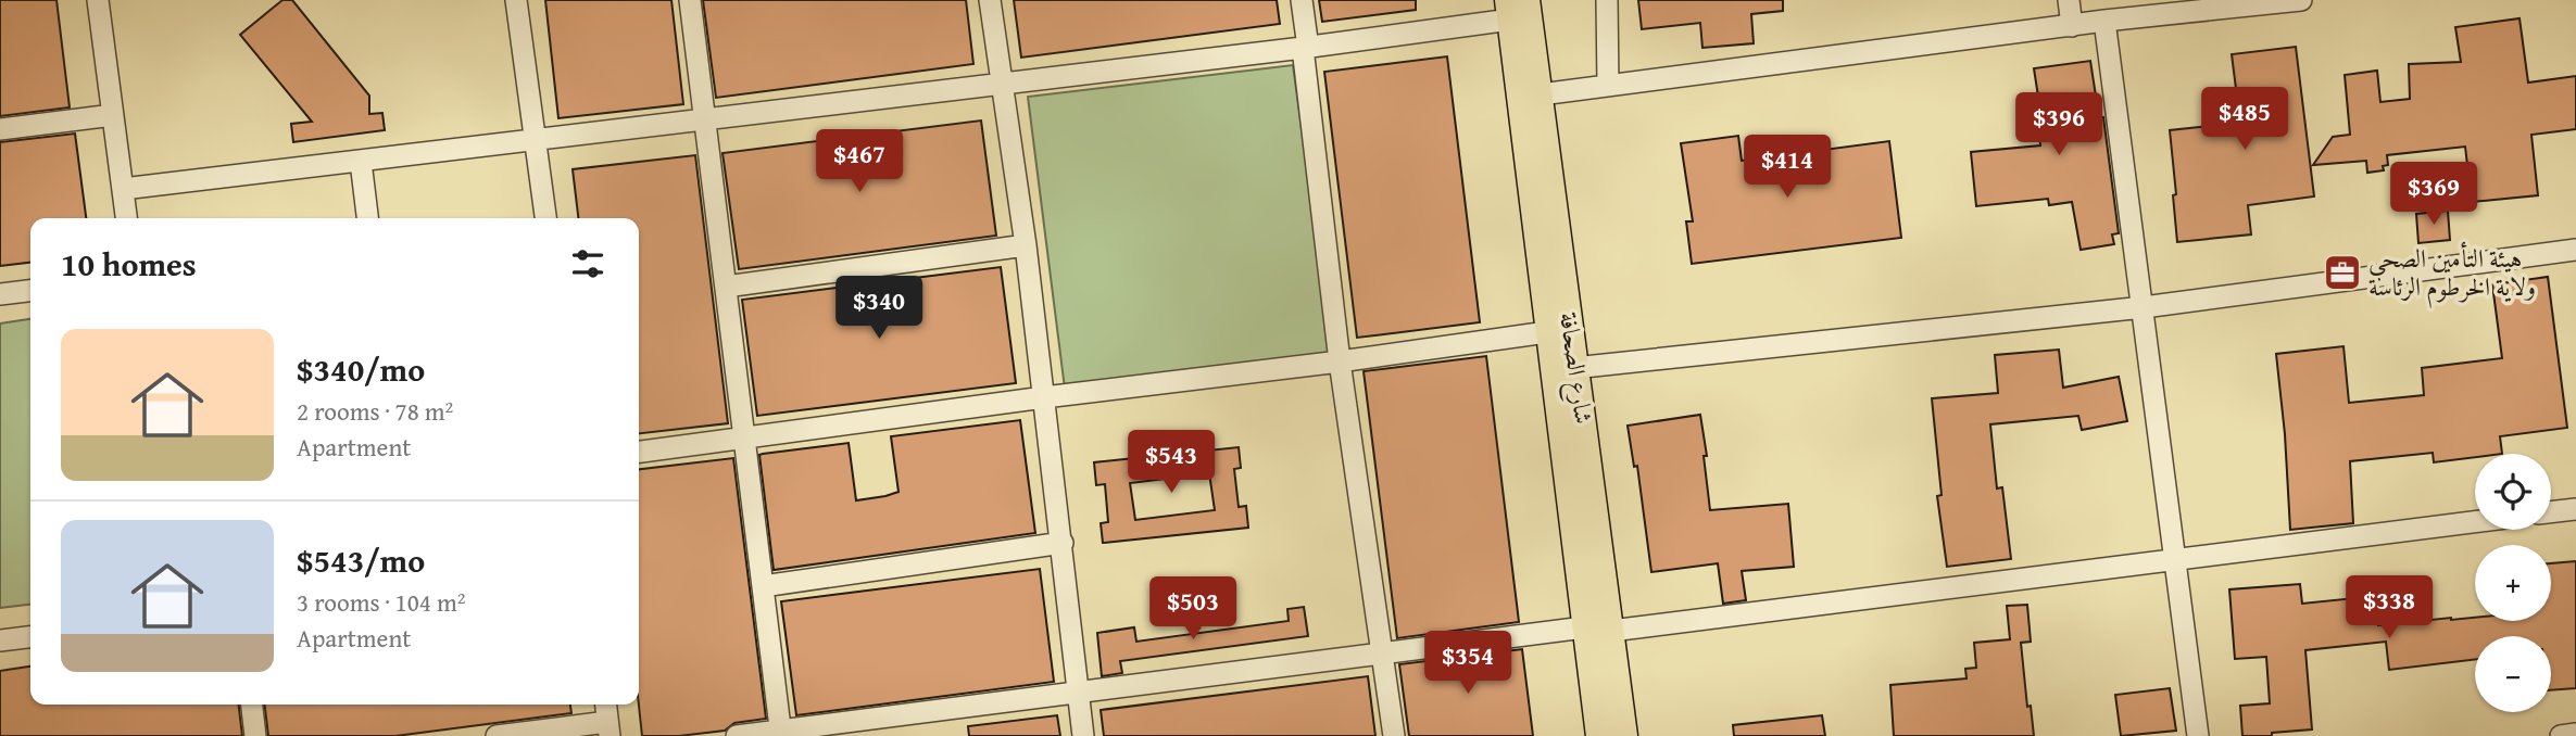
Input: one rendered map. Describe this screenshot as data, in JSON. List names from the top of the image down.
{
  "streets": {
    "main road": ["شارع الصحافة"]
  },
  "places": {
    "office": ["هيئة التأمين الصحي ولاية الخرطوم الرئاسة"]
  },
  "page": {
    "price": [
      "$485",
      "$396",
      "$467",
      "$414",
      "$369",
      "$340",
      "$543",
      "$338",
      "$503",
      "$354"
    ],
    "heading": "10 homes",
    "list": [
      {
        "name": "$340/mo",
        "note": "2 rooms · 78 m² · Apartment"
      },
      {
        "name": "$543/mo",
        "note": "3 rooms · 104 m² · Apartment"
      }
    ],
    "map_buttons": ["+", "−"]
  }
}
